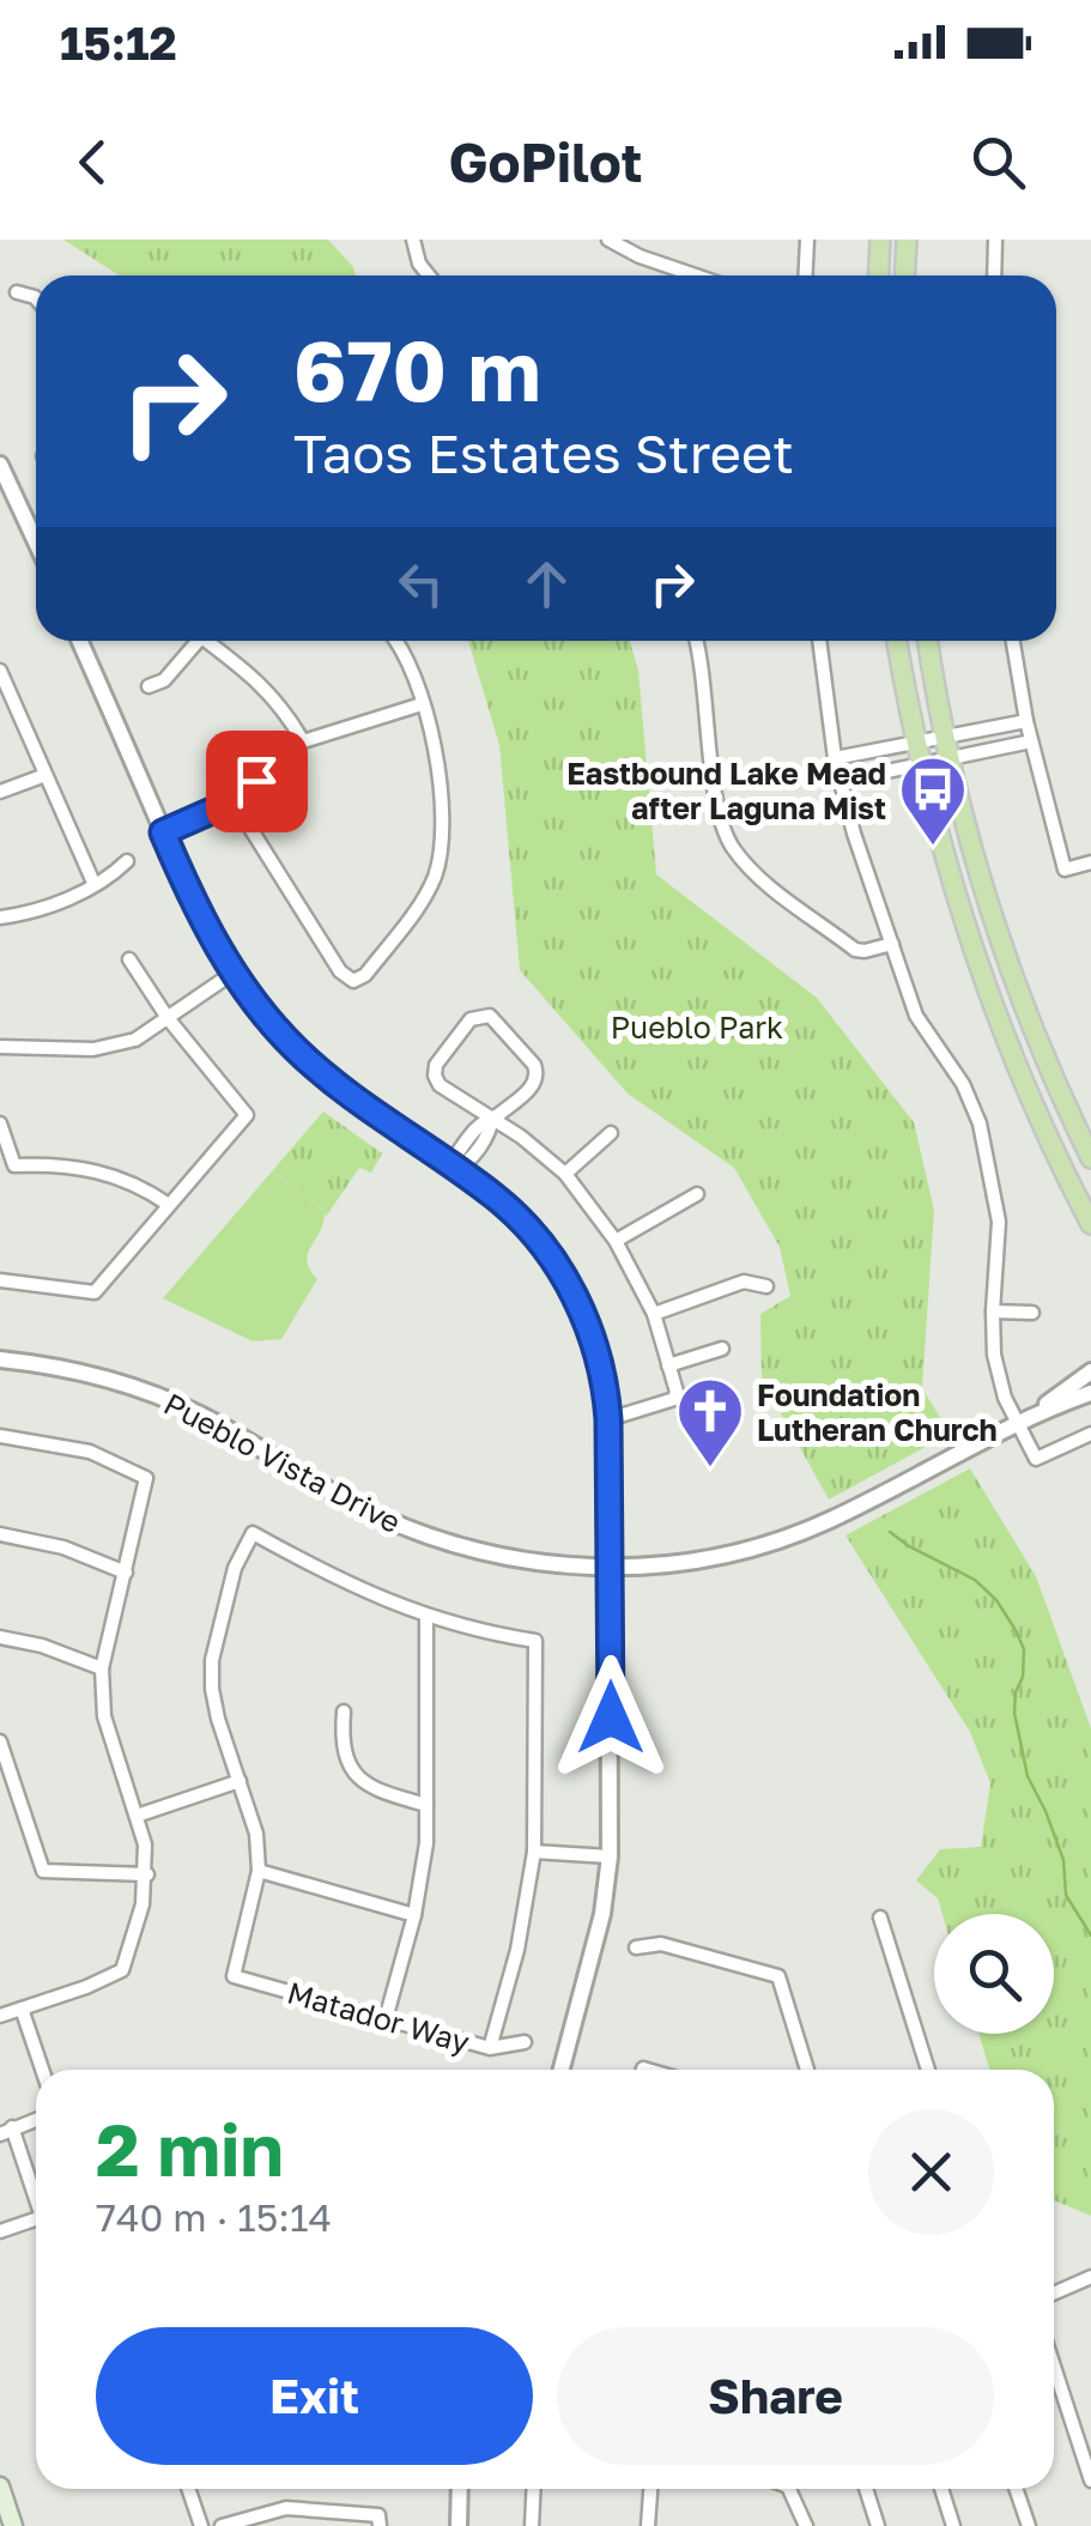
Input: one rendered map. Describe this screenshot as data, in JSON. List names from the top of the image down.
{
  "streets": {
    "street": ["Pueblo Vista Drive", "Matador Way"]
  },
  "parks": ["Pueblo Park"],
  "places": {
    "bus stop": ["Eastbound Lake Mead after Laguna Mist"],
    "church": ["Foundation Lutheran Church"]
  },
  "page": {
    "status": "15:12",
    "header": "GoPilot",
    "turn": ["670 m", "Taos Estates Street"],
    "heading": ["2 min", "740 m · 15:14"],
    "buttons": ["Exit", "Share"]
  }
}
